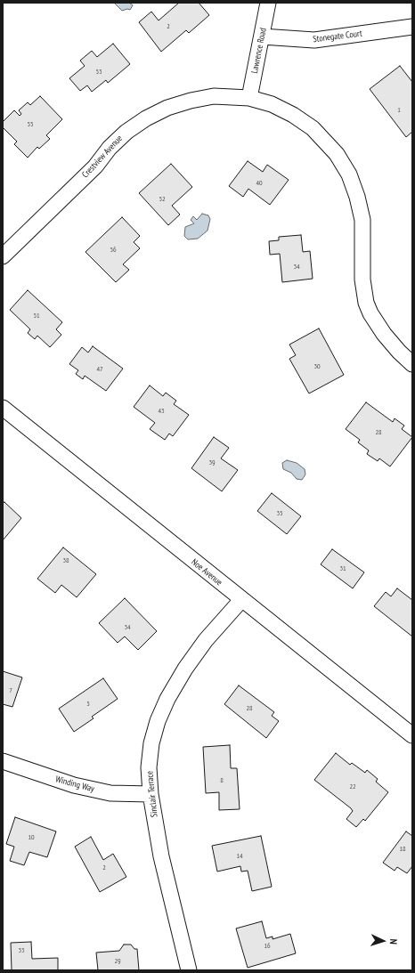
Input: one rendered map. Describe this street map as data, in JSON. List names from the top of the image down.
{
  "streets": {
    "street": [
      "Stonegate Court",
      "Lawrence Road",
      "Crestview Avenue",
      "Noe Avenue",
      "Winding Way",
      "Sinclair Terrace"
    ]
  },
  "crossings": [
    ["Stonegate Court", "Lawrence Road"],
    ["Lawrence Road", "Crestview Avenue"],
    ["Noe Avenue", "Sinclair Terrace"],
    ["Winding Way", "Sinclair Terrace"]
  ],
  "house_numbers": [
    "2",
    "53",
    "1",
    "55",
    "40",
    "52",
    "56",
    "34",
    "51",
    "30",
    "47",
    "43",
    "28",
    "39",
    "35",
    "38",
    "31",
    "34",
    "7",
    "5",
    "28",
    "8",
    "22",
    "10",
    "18",
    "14",
    "2",
    "16",
    "33",
    "29"
  ],
  "north": "right"
}
